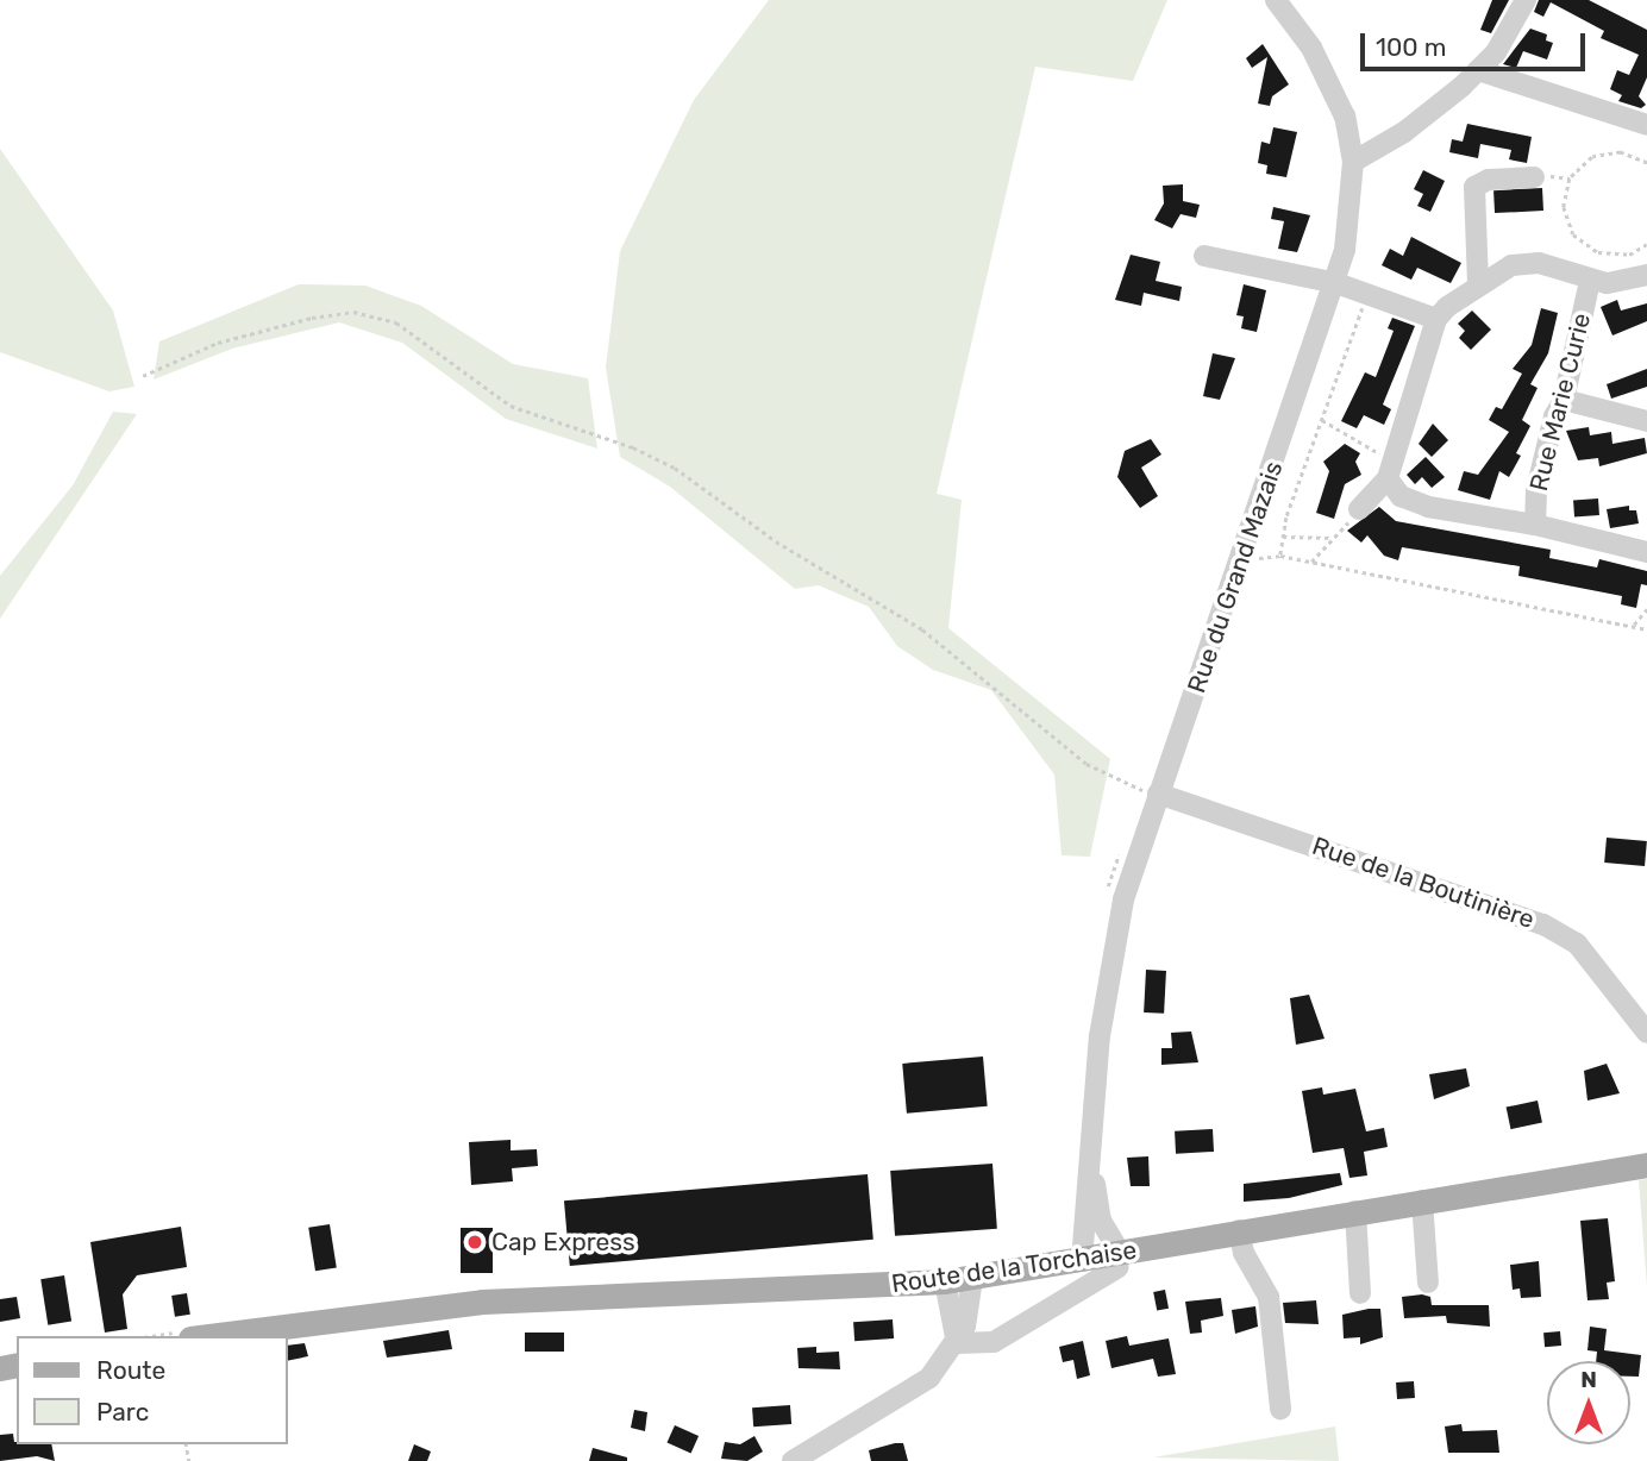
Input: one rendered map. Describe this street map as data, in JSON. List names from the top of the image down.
{
  "streets": {
    "main road": ["Route de la Torchaise"],
    "street": ["Rue Marie Curie", "Rue du Grand Mazais", "Rue de la Boutinière"]
  },
  "crossings": [
    ["Rue du Grand Mazais", "Rue de la Boutinière"],
    ["Rue du Grand Mazais", "Route de la Torchaise"]
  ],
  "places": ["Cap Express"],
  "legend": ["Route", "Parc"],
  "scale_bar": "100 m",
  "north": "top"
}
